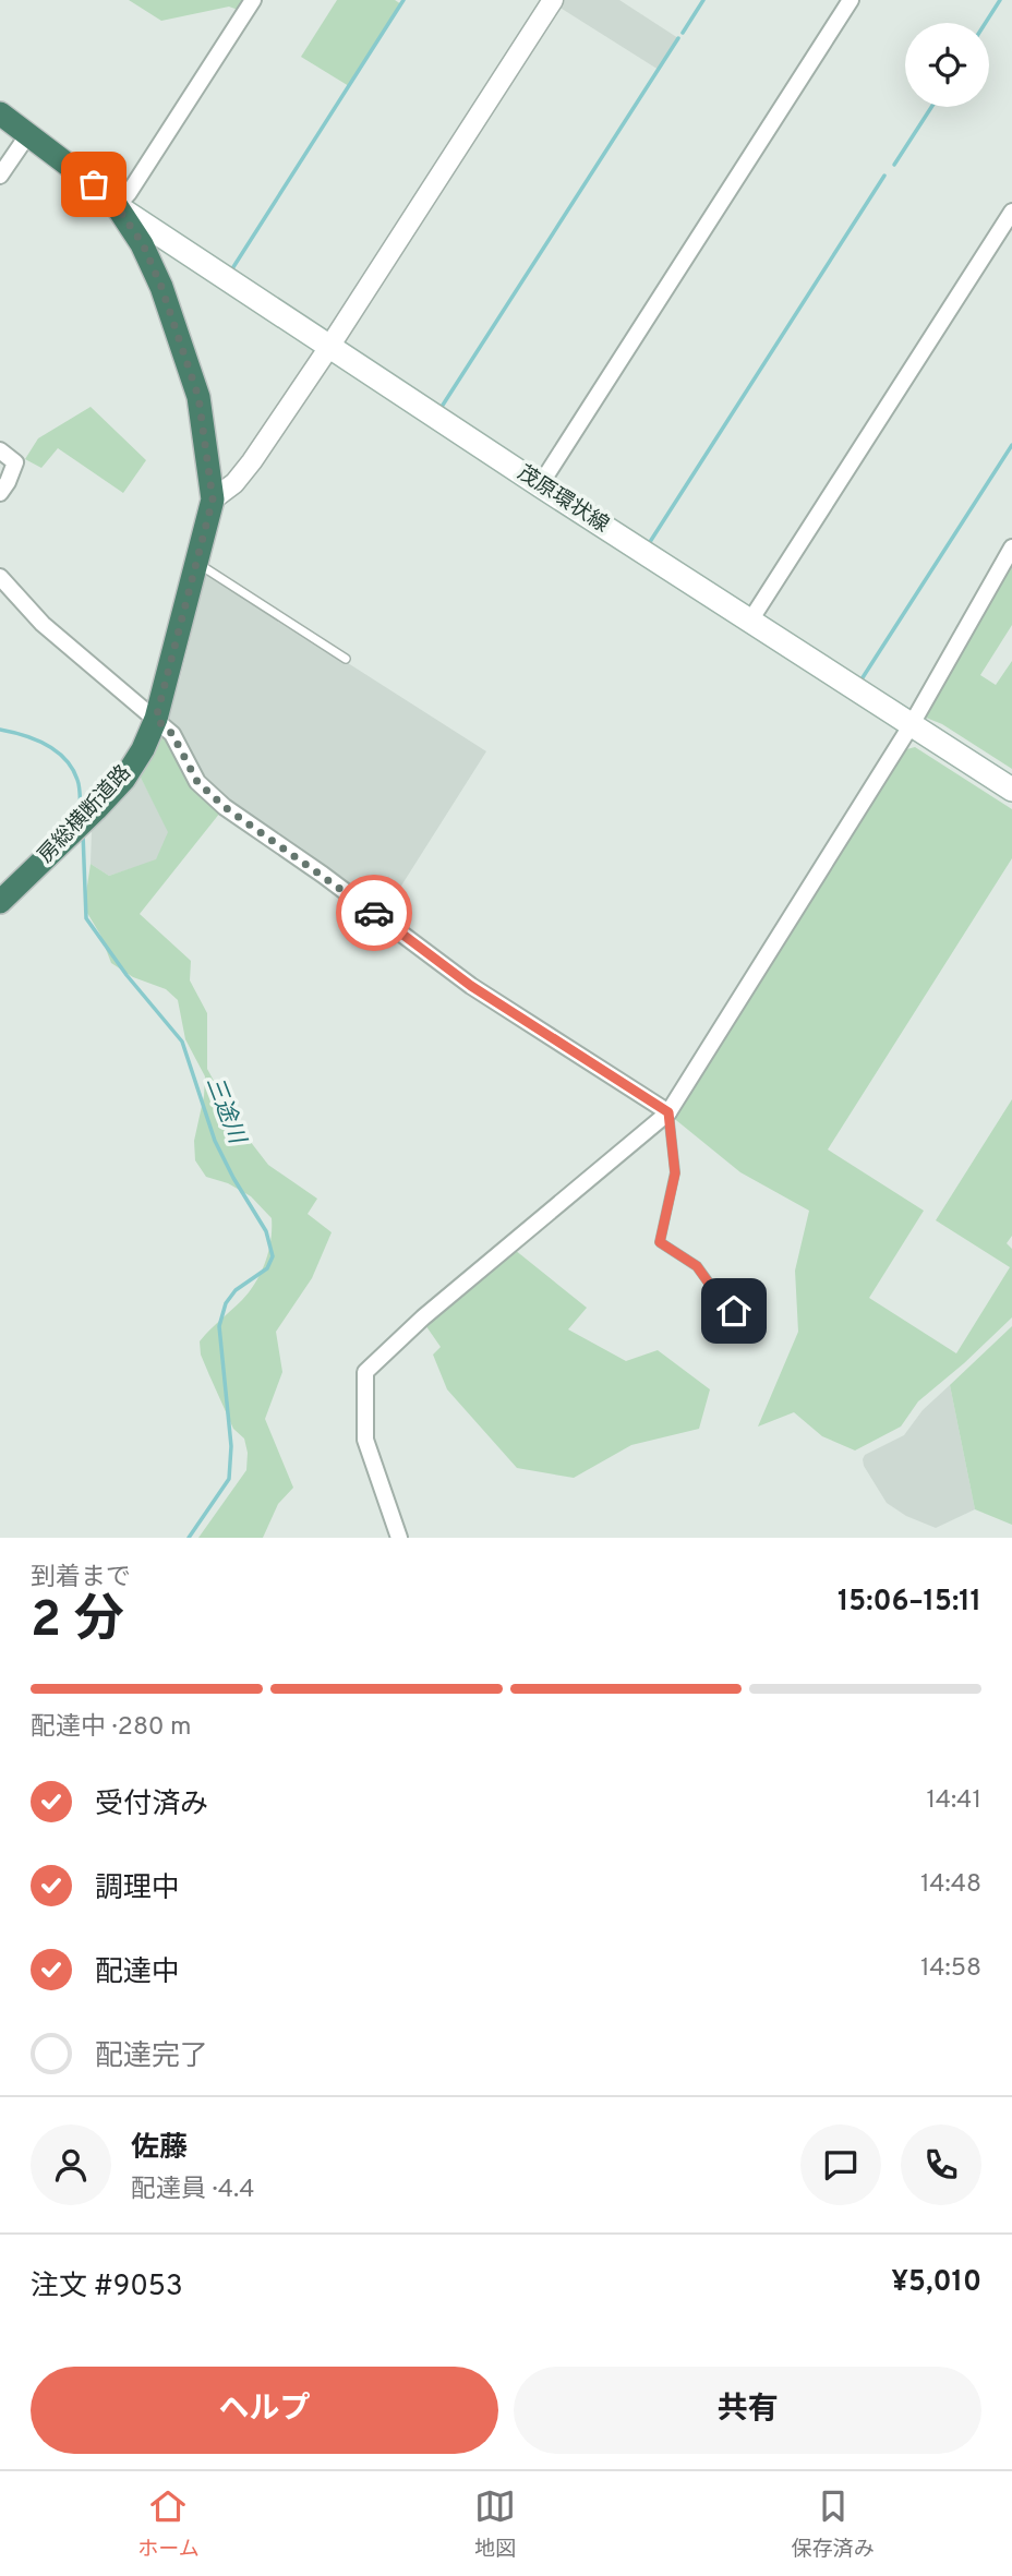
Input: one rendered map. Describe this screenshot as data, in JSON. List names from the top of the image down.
{
  "streets": {
    "highway": ["房総横断道路"],
    "main road": ["茂原環状線"]
  },
  "crossings": [
    ["茂原環状線", "房総横断道路"]
  ],
  "water": ["三途川"],
  "page": {
    "heading": ["2 分", "到着まで", "15:06–15:11"],
    "panel": [
      "佐藤",
      "配達員 · 4.4",
      "注文 #9053",
      "¥5,010"
    ],
    "bar": "配達中 · 280 m",
    "list": [
      ["受付済み", "14:41"],
      ["調理中", "14:48"],
      ["配達中", "14:58"],
      "配達完了"
    ],
    "buttons": ["ヘルプ", "共有"],
    "tabs": ["ホーム", "地図", "保存済み"]
  }
}
